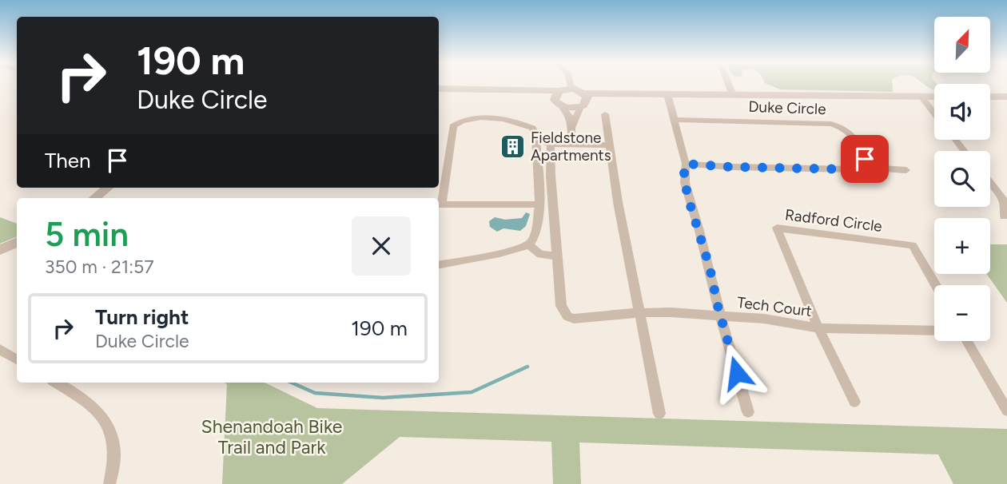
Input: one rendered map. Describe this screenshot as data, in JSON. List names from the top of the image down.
{
  "streets": {
    "street": ["Duke Circle", "Radford Circle", "Tech Court"]
  },
  "crossings": [
    ["Radford Circle", "Tech Court"]
  ],
  "parks": ["Shenandoah Bike Trail and Park"],
  "places": {
    "building": ["Fieldstone Apartments"]
  },
  "north": "top right",
  "page": {
    "map_buttons": ["+", "−"],
    "turn": ["190 m", "Duke Circle"],
    "then": "Then",
    "heading": ["5 min", "350 m · 21:57"],
    "list": [
      {
        "name": "Turn right",
        "note": "Duke Circle",
        "value": "190 m"
      }
    ]
  }
}
